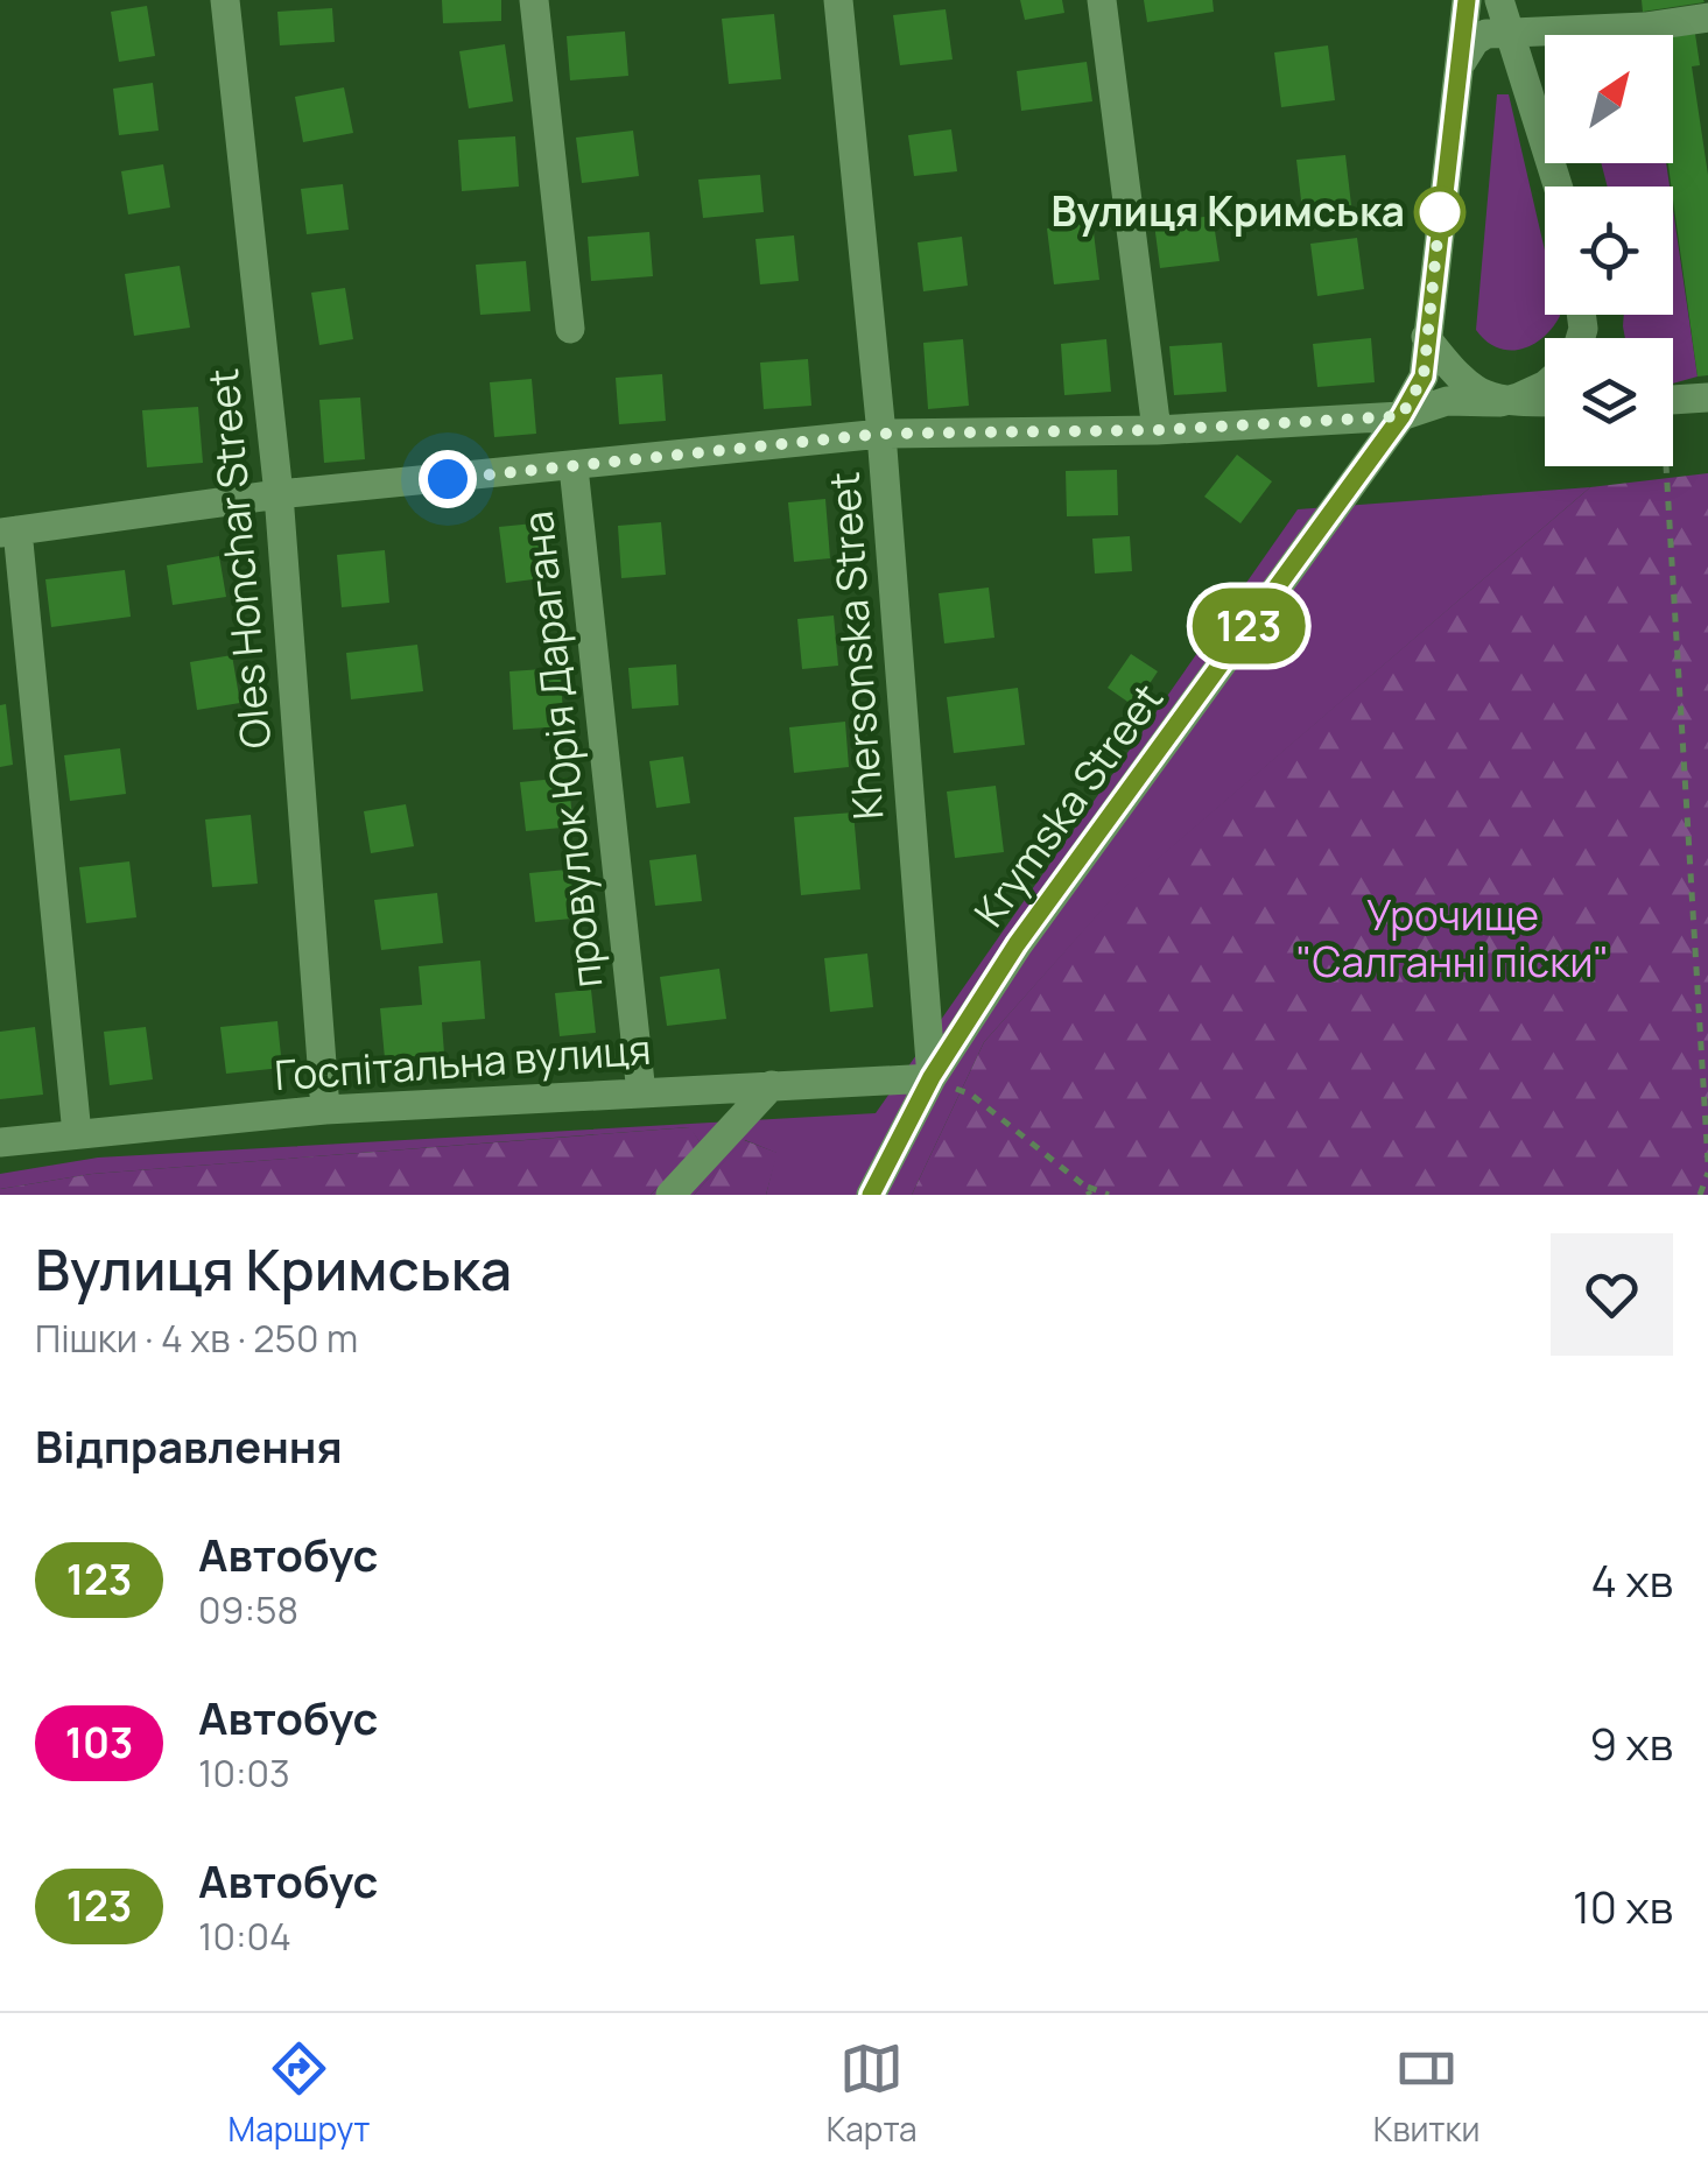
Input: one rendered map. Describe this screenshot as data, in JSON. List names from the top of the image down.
{
  "streets": {
    "street": [
      "Oles Honchar Street",
      "Khersonska Street",
      "провулок Юрія Дарагана",
      "Krymska Street",
      "Госпітальна вулиця"
    ]
  },
  "crossings": [
    ["Oles Honchar Street", "Госпітальна вулиця"],
    ["Khersonska Street", "Krymska Street"],
    ["Khersonska Street", "Госпітальна вулиця"],
    ["провулок Юрія Дарагана", "Госпітальна вулиця"],
    ["Krymska Street", "Госпітальна вулиця"]
  ],
  "parks": ["Урочище \"Салганні піски\""],
  "places": ["Вулиця Кримська"],
  "lines": ["bus line 123"],
  "north": "top right",
  "page": {
    "on_map": "123",
    "heading": [
      ["Вулиця Кримська", "Пішки · 4 хв · 250 m"],
      "Відправлення"
    ],
    "list": [
      {
        "mark": "123",
        "name": "Автобус",
        "note": "09:58",
        "value": "4 хв"
      },
      {
        "mark": "103",
        "name": "Автобус",
        "note": "10:03",
        "value": "9 хв"
      },
      {
        "mark": "123",
        "name": "Автобус",
        "note": "10:04",
        "value": "10 хв"
      }
    ],
    "tabs": ["Маршрут", "Карта", "Квитки"]
  }
}
